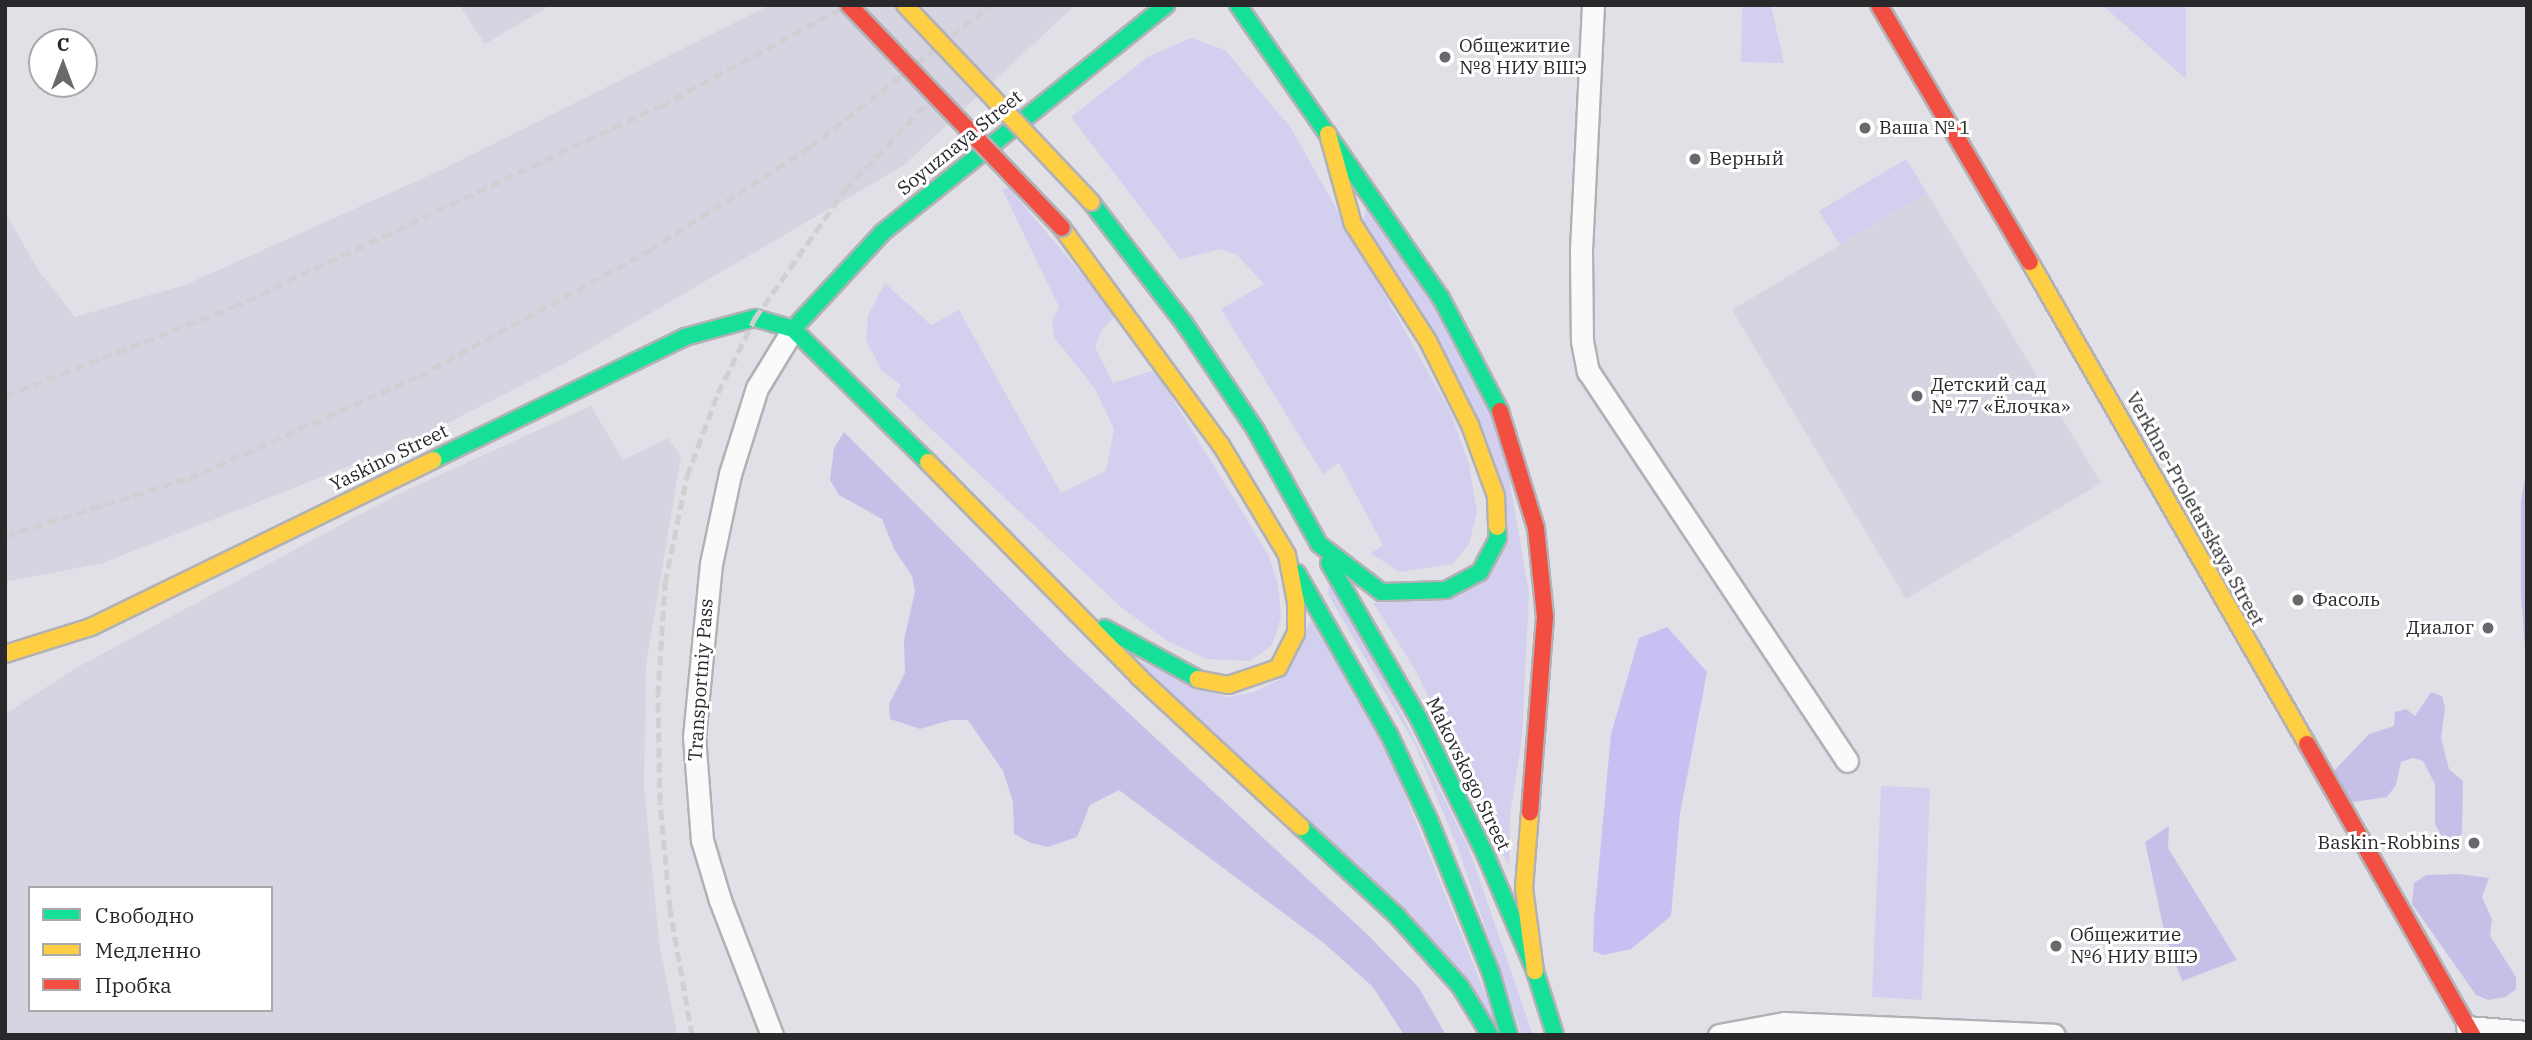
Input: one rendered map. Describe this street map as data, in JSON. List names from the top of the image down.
{
  "streets": {
    "street": [
      "Soyuznaya Street",
      "Yaskino Street",
      "Verkhne-Proletarskaya Street",
      "Transportniy Pass",
      "Makovskogo Street"
    ]
  },
  "crossings": [
    ["Soyuznaya Street", "Yaskino Street"],
    ["Soyuznaya Street", "Transportniy Pass"],
    ["Yaskino Street", "Transportniy Pass"]
  ],
  "places": [
    "Общежитие №8 НИУ ВШЭ",
    "Ваша № 1",
    "Верный",
    "Детский сад № 77 «Ёлочка»",
    "Фасоль",
    "Диалог",
    "Baskin-Robbins",
    "Общежитие №6 НИУ ВШЭ"
  ],
  "legend": ["Свободно", "Медленно", "Пробка"],
  "north": "top"
}
